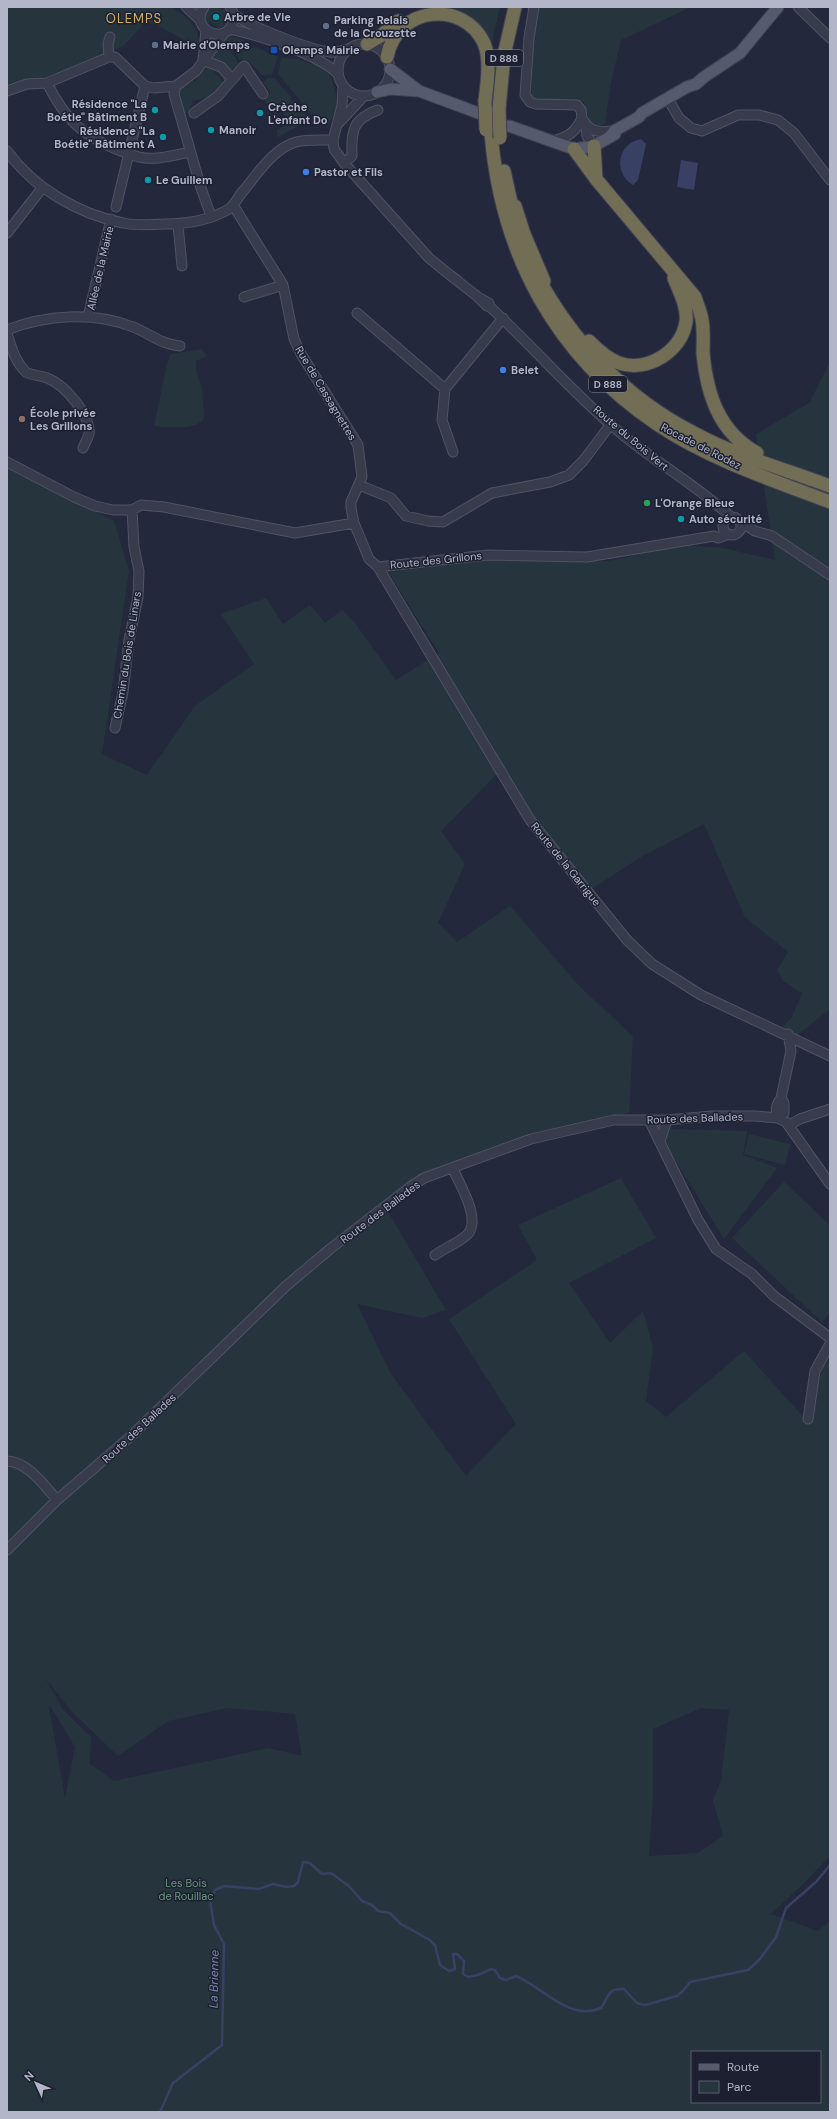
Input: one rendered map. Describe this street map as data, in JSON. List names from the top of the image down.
{
  "streets": {
    "highway": ["D 888", "Rocade de Rodez"],
    "street": [
      "Allée de la Mairie",
      "Rue de Cassagnettes",
      "Route du Bois Vert",
      "Route des Grillons",
      "Chemin du Bois de Linars",
      "Route de la Garrigue",
      "Route des Ballades"
    ]
  },
  "crossings": [
    ["Rue de Cassagnettes", "Route des Grillons"],
    ["Route du Bois Vert", "Route des Grillons"],
    ["Route des Grillons", "Route de la Garrigue"]
  ],
  "districts": ["OLEMPS"],
  "water": ["La Brienne"],
  "parks": ["Les Bois de Rouillac"],
  "places": {
    "other": [
      "Arbre de Vie",
      "Parking Relais de la Crouzette",
      "Mairie d'Olemps",
      "Résidence \"La Boétie\" Bâtiment B",
      "Crèche L'enfant Do",
      "Manoir",
      "Résidence \"La Boétie\" Bâtiment A",
      "Pastor et Fils",
      "Le Guillem",
      "Belet",
      "École privée Les Grillons",
      "L'Orange Bleue",
      "Auto sécurité"
    ],
    "transit": ["Olemps Mairie"]
  },
  "legend": ["Route", "Parc"],
  "north": "top left"
}
